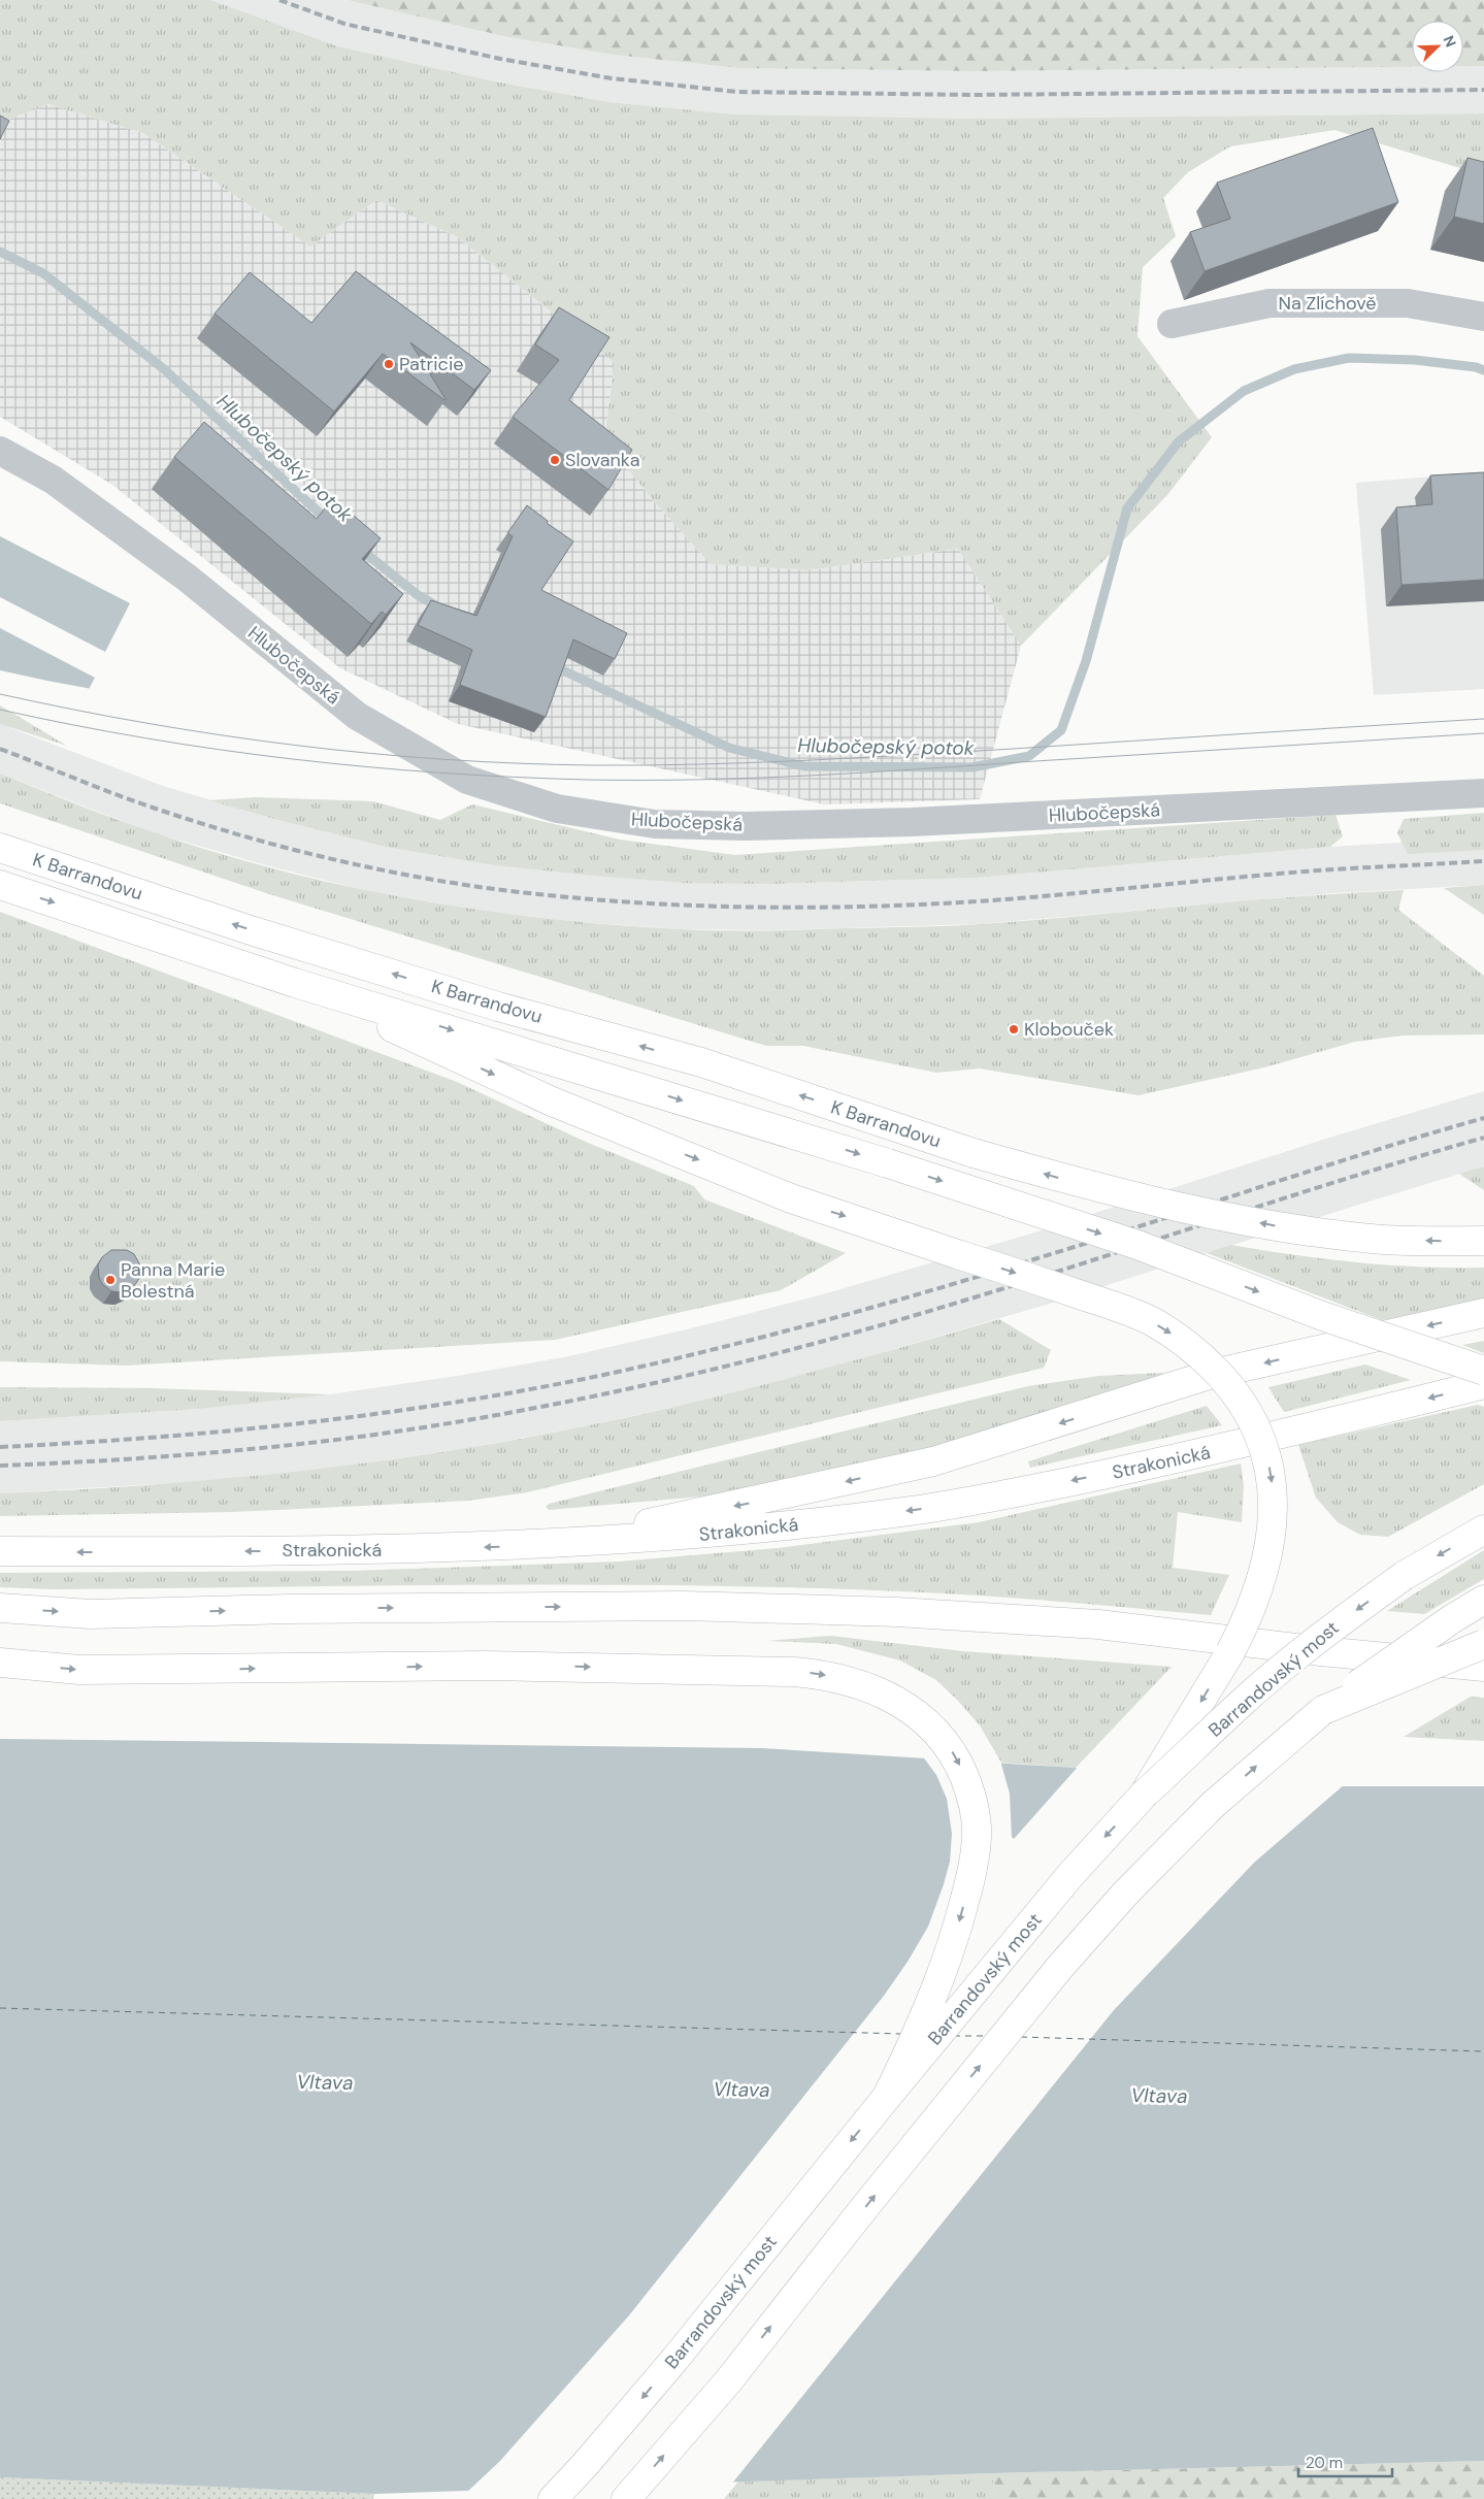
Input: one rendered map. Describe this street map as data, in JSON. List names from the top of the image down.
{
  "streets": {
    "main road": ["K Barrandovu", "Strakonická", "Barrandovský most"],
    "street": ["Na Zlíchově", "Hlubočepská"]
  },
  "water": ["Hlubočepský potok", "Vltava"],
  "places": [
    "Patricie",
    "Slovanka",
    "Klobouček",
    "Panna Marie Bolestná"
  ],
  "scale_bar": "20 m",
  "north": "top right"
}
